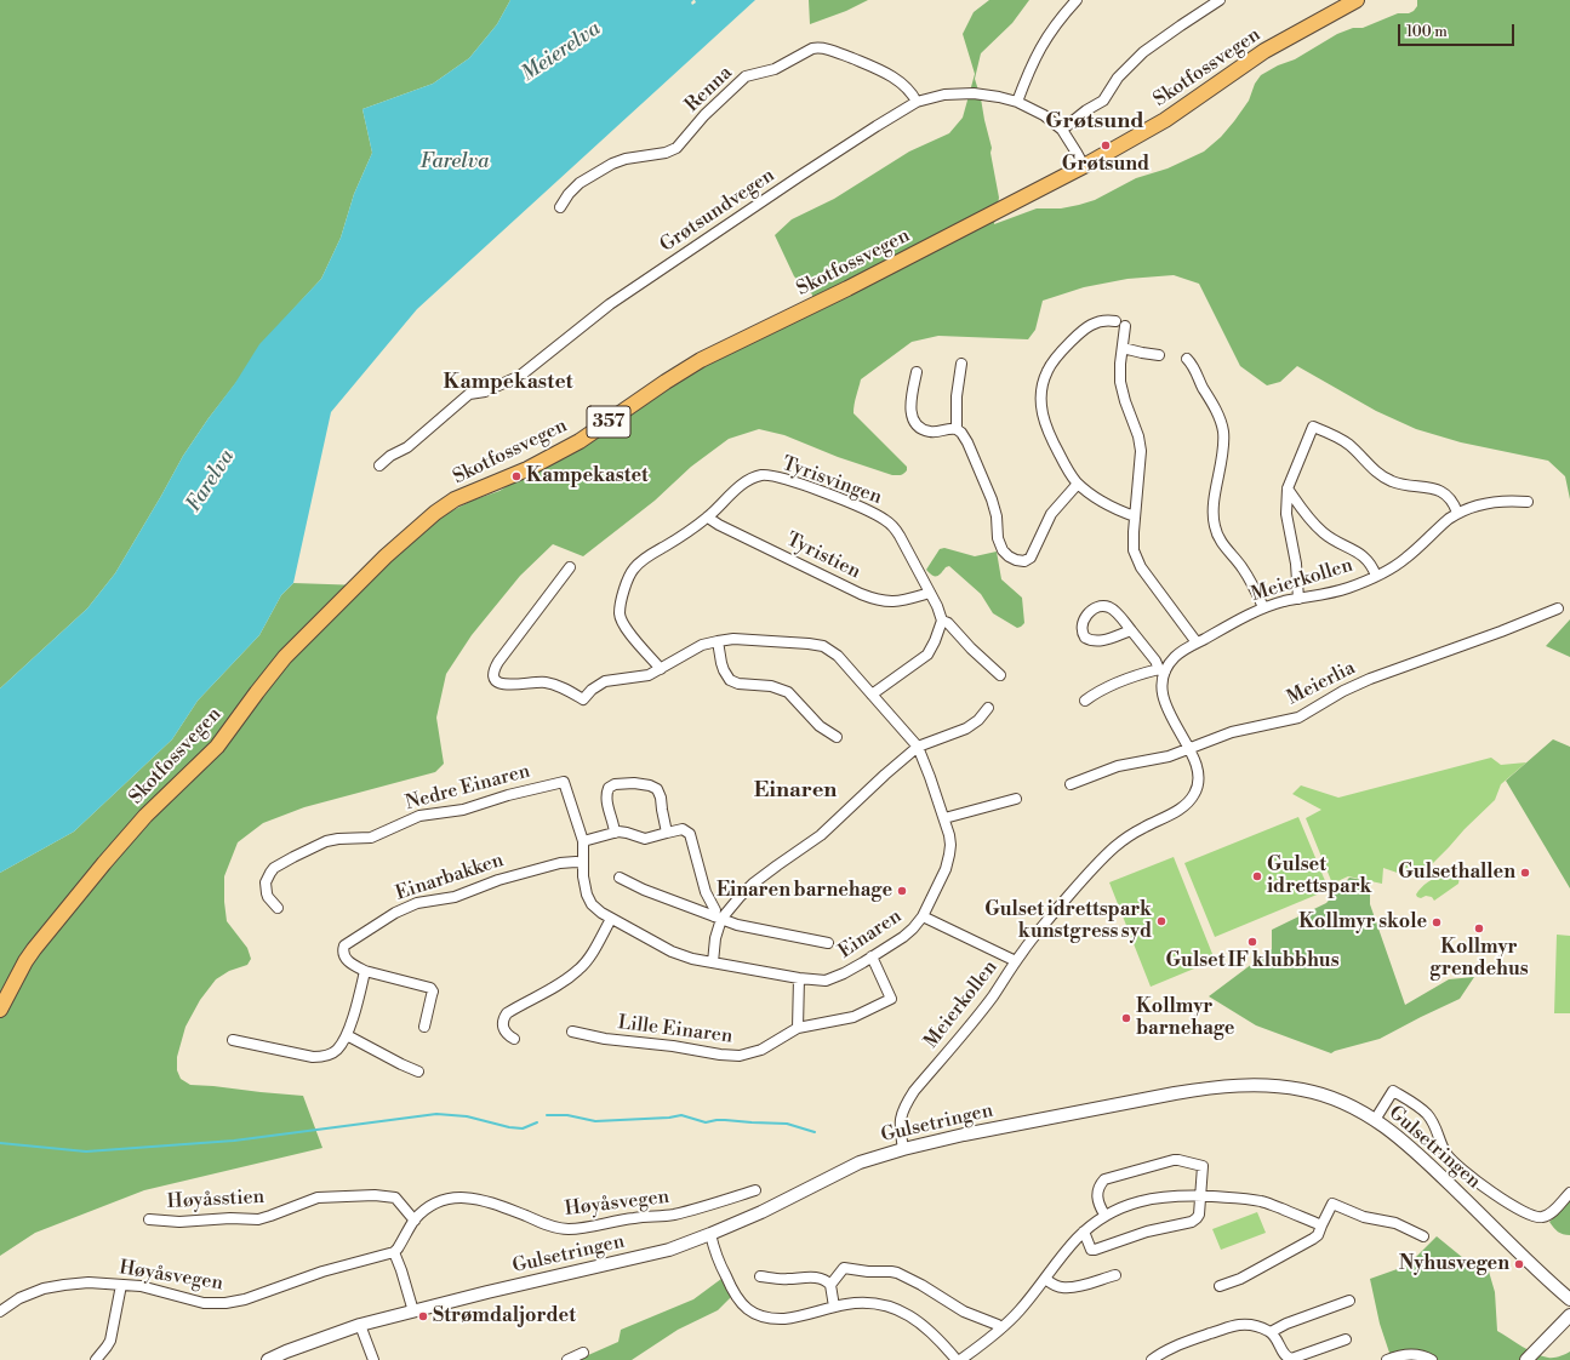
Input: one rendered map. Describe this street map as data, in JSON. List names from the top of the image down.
{
  "streets": {
    "main road": ["Skotfossvegen", "357"],
    "street": [
      "Renna",
      "Grøtsundvegen",
      "Tyrisvingen",
      "Tyristien",
      "Meierkollen",
      "Meierlia",
      "Nedre Einaren",
      "Einarbakken",
      "Einaren",
      "Lille Einaren",
      "Gulsetringen",
      "Høyåsstien",
      "Høyåsvegen"
    ]
  },
  "crossings": [
    ["Skotfossvegen", "Grøtsundvegen"],
    ["Renna", "Grøtsundvegen"],
    ["Tyrisvingen", "Tyristien"],
    ["Tyrisvingen", "Einaren"],
    ["Meierkollen", "Meierlia"],
    ["Meierkollen", "Gulsetringen"],
    ["Nedre Einaren", "Einaren"],
    ["Einarbakken", "Einaren"],
    ["Einaren", "Lille Einaren"],
    ["Høyåsstien", "Høyåsvegen"]
  ],
  "districts": ["Grøtsund", "Kampekastet", "Einaren"],
  "water": ["Meierelva", "Farelva"],
  "places": [
    "Grøtsund",
    "Kampekastet",
    "Gulsethallen",
    "Gulset idrettspark",
    "Einaren barnehage",
    "Gulset idrettspark kunstgress syd",
    "Kollmyr skole",
    "Kollmyr grendehus",
    "Gulset IF klubbhus",
    "Kollmyr barnehage",
    "Nyhusvegen",
    "Strømdaljordet"
  ],
  "scale_bar": "100 m"
}
